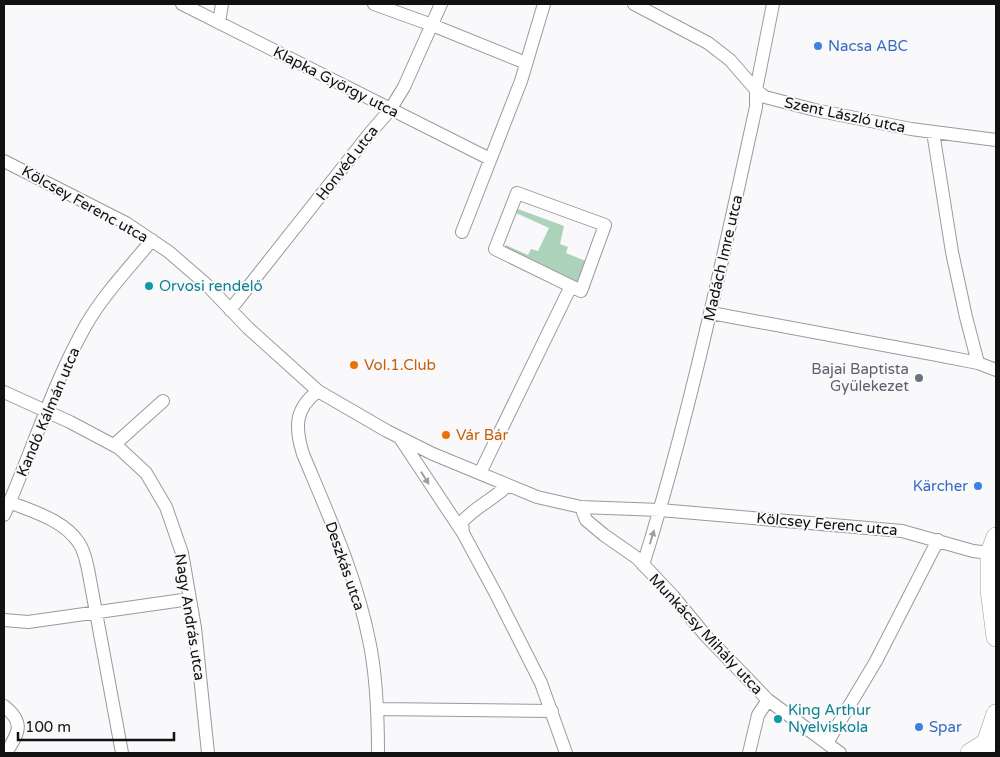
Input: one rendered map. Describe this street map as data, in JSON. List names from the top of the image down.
{
  "streets": {
    "street": [
      "Klapka György utca",
      "Szent László utca",
      "Honvéd utca",
      "Kölcsey Ferenc utca",
      "Madách Imre utca",
      "Kandó Kálmán utca",
      "Deszkás utca",
      "Nagy András utca",
      "Munkácsy Mihály utca"
    ]
  },
  "crossings": [
    ["Klapka György utca", "Honvéd utca"],
    ["Szent László utca", "Madách Imre utca"],
    ["Honvéd utca", "Kölcsey Ferenc utca"],
    ["Kölcsey Ferenc utca", "Madách Imre utca"],
    ["Kölcsey Ferenc utca", "Kandó Kálmán utca"],
    ["Kölcsey Ferenc utca", "Deszkás utca"],
    ["Kölcsey Ferenc utca", "Munkácsy Mihály utca"],
    ["Kandó Kálmán utca", "Nagy András utca"]
  ],
  "places": [
    "Nacsa ABC",
    "Orvosi rendelő",
    "Vol.1.Club",
    "Bajai Baptista Gyülekezet",
    "Vár Bár",
    "Kärcher",
    "King Arthur Nyelviskola",
    "Spar"
  ],
  "scale_bar": "100 m"
}
